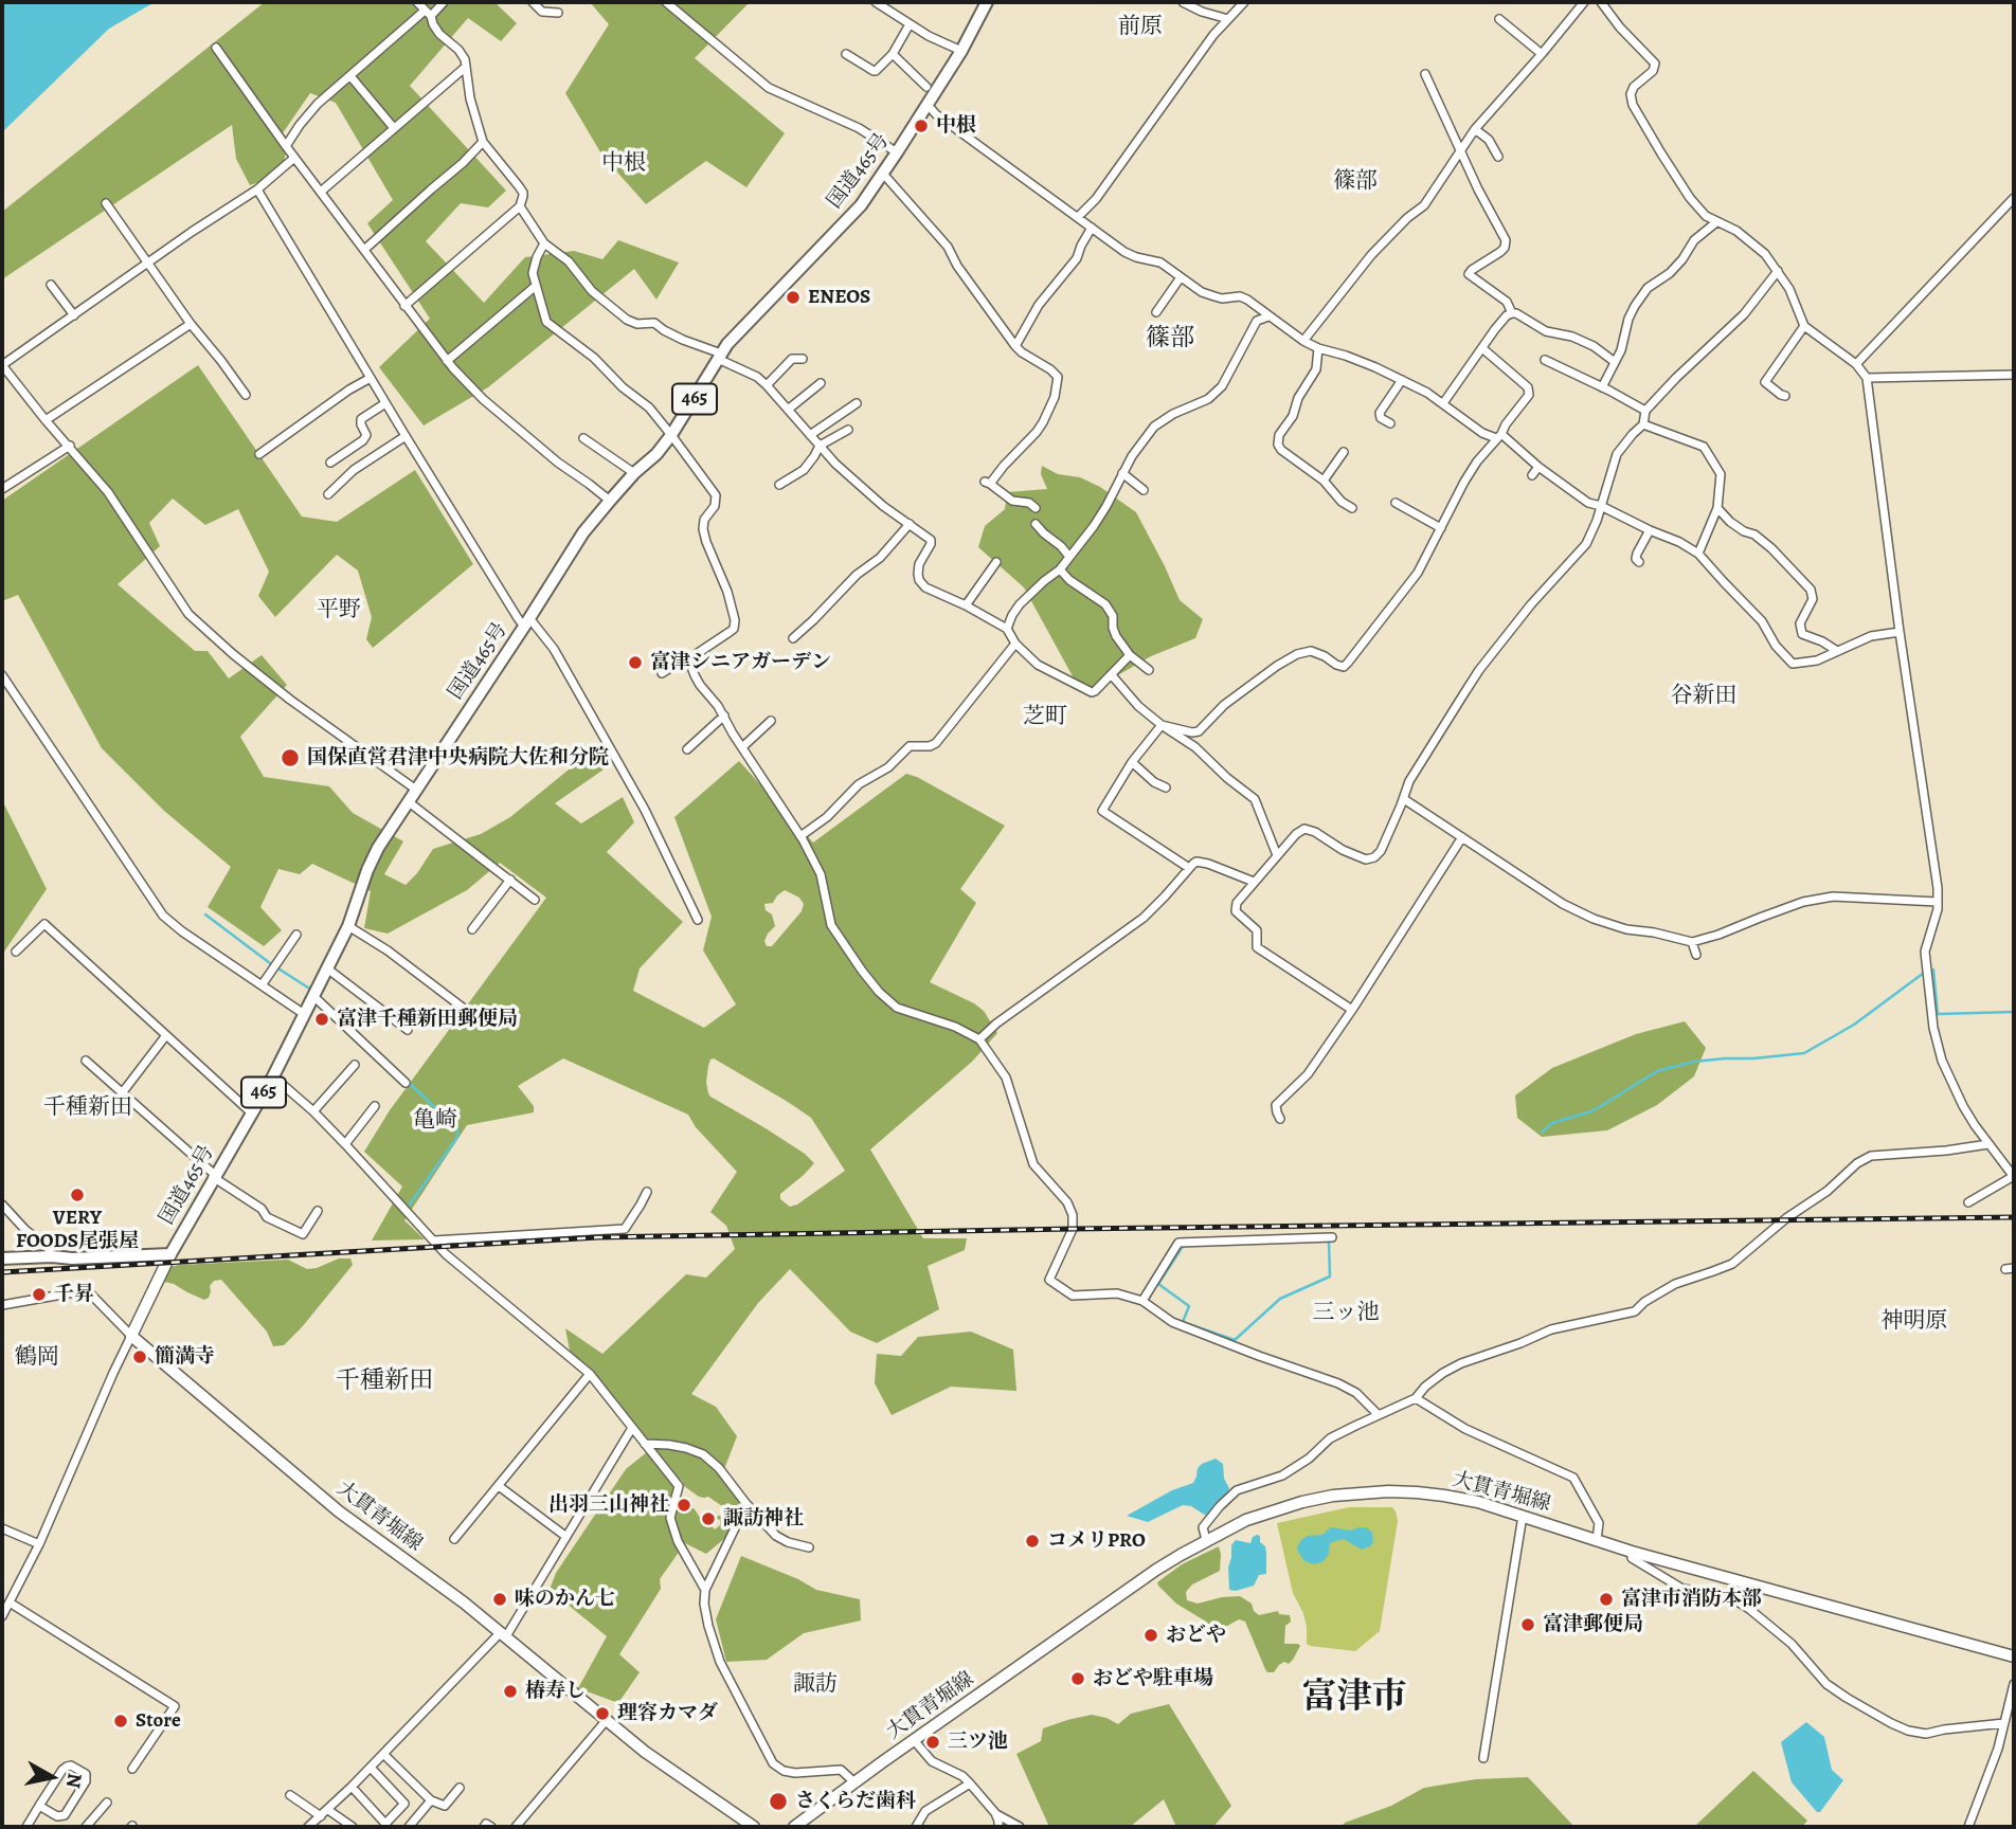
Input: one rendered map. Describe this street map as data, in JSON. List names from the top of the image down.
{
  "streets": {
    "highway": ["国道465号", "465"],
    "main road": ["大貫青堀線"]
  },
  "districts": [
    "前原",
    "中根",
    "篠部",
    "篠部",
    "平野",
    "谷新田",
    "芝町",
    "千種新田",
    "亀崎",
    "三ッ池",
    "神明原",
    "鶴岡",
    "千種新田",
    "諏訪",
    "富津市"
  ],
  "places": [
    "中根",
    "ENEOS",
    "富津シニアガーデン",
    "国保直営君津中央病院大佐和分院",
    "富津千種新田郵便局",
    "VERY FOODS尾張屋",
    "千昇",
    "簡満寺",
    "出羽三山神社",
    "諏訪神社",
    "コメリPRO",
    "味のかん七",
    "富津市消防本部",
    "富津郵便局",
    "おどや",
    "おどや駐車場",
    "椿寿し",
    "理容カマダ",
    "Store",
    "三ツ池",
    "さくらだ歯科"
  ],
  "north": "right"
}
